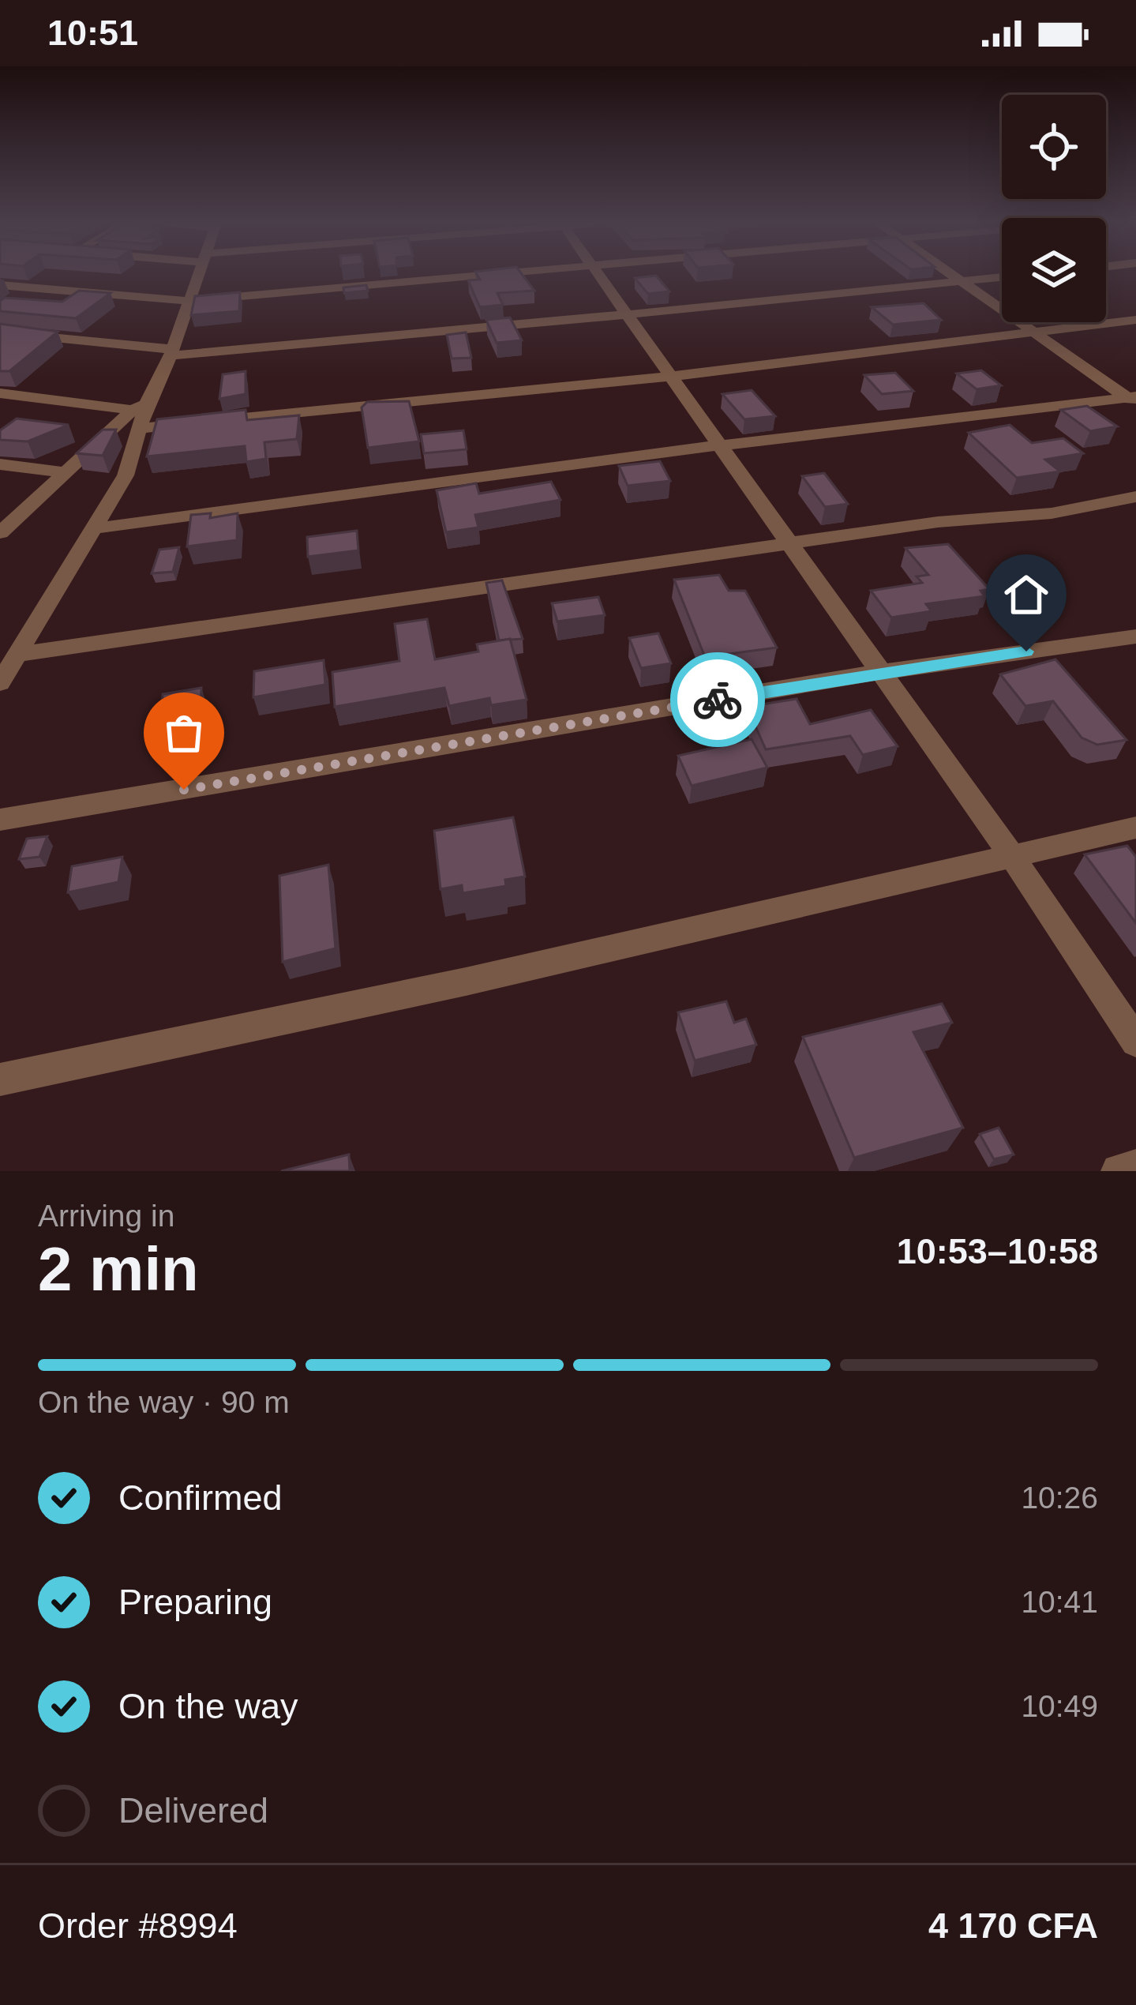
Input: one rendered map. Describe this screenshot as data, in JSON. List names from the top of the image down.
{
  "page": {
    "status": "10:51",
    "heading": ["2 min", "Arriving in", "10:53–10:58"],
    "panel": ["Order #8994", "4 170 CFA"],
    "bar": "On the way · 90 m",
    "list": [
      ["Confirmed", "10:26"],
      ["Preparing", "10:41"],
      ["On the way", "10:49"],
      "Delivered"
    ]
  }
}
